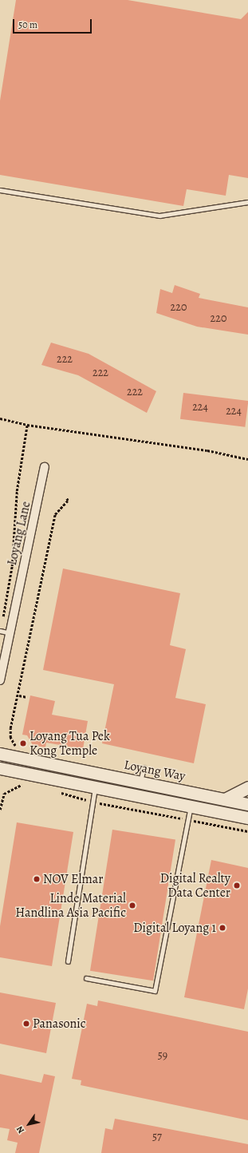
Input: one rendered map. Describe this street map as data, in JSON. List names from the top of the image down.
{
  "streets": {
    "main road": ["Loyang Way"],
    "street": ["Loyang Lane"]
  },
  "places": [
    "Loyang Tua Pek Kong Temple",
    "NOV Elmar",
    "Digital Realty Data Center",
    "Linde Material Handlina Asia Pacific",
    "Digital Loyang 1",
    "Panasonic"
  ],
  "house_numbers": [
    "220",
    "220",
    "222",
    "222",
    "222",
    "224",
    "224",
    "59",
    "57"
  ],
  "scale_bar": "50 m",
  "north": "bottom left"
}
